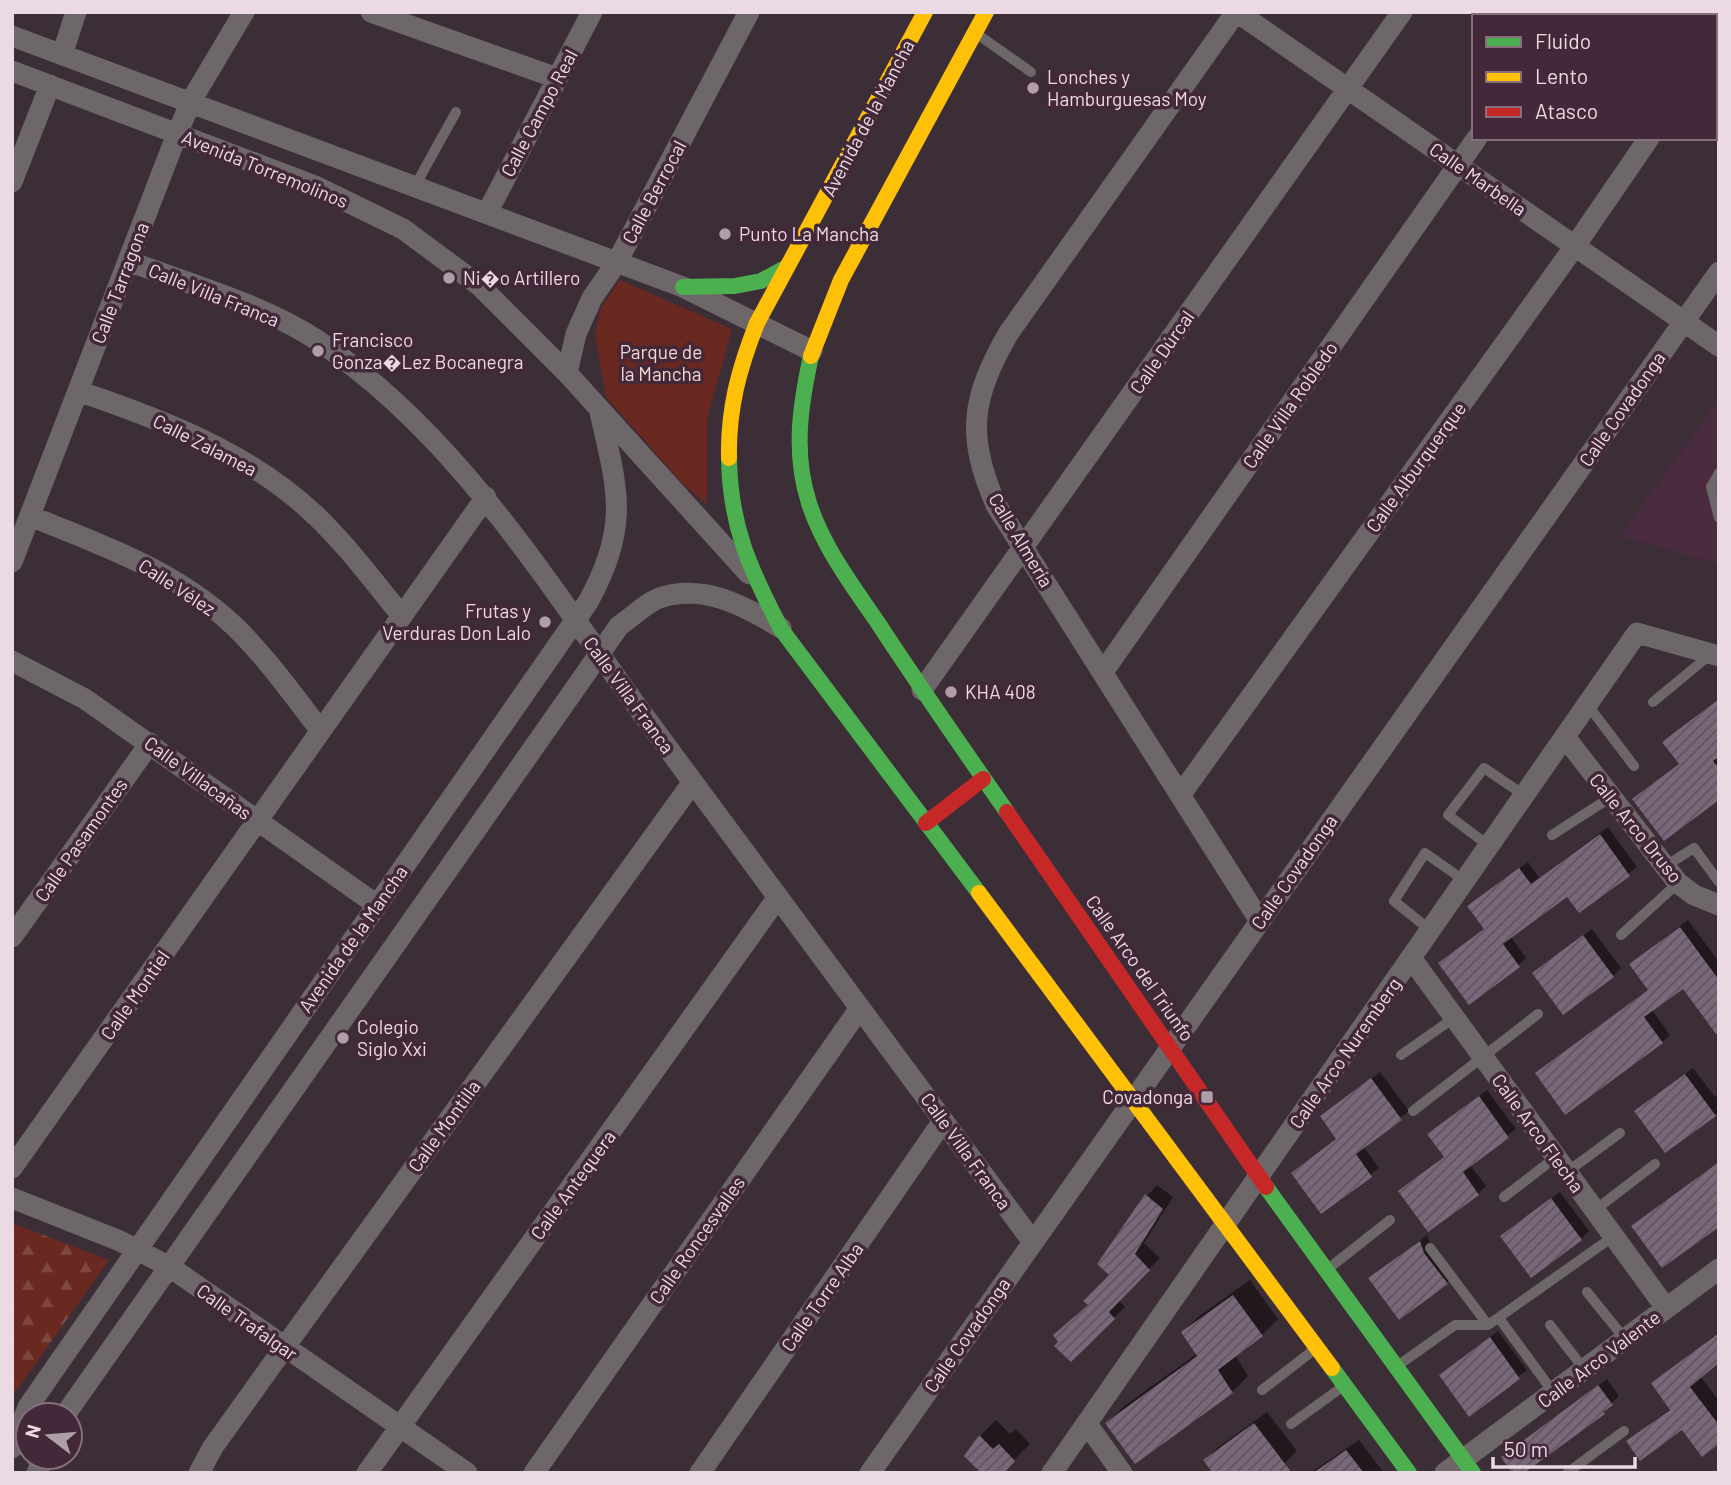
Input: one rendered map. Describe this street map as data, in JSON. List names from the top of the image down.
{
  "streets": {
    "street": [
      "Calle Campo Real",
      "Avenida de la Mancha",
      "Avenida Torremolinos",
      "Calle Marbella",
      "Calle Berrocal",
      "Calle Tarragona",
      "Calle Villa Franca",
      "Calle Dúrcal",
      "Calle Villa Robledo",
      "Calle Covadonga",
      "Calle Zalamea",
      "Calle Alburquerque",
      "Calle Almería",
      "Calle Vélez",
      "Calle Villacañas",
      "Calle Arco Druso",
      "Calle Pasamontes",
      "Calle Arco del Triunfo",
      "Calle Montiel",
      "Calle Arco Nuremberg",
      "Calle Montilla",
      "Calle Arco Flecha",
      "Calle Antequera",
      "Calle Roncesvalles",
      "Calle Torre Alba",
      "Calle Trafalgar",
      "Calle Arco Valente"
    ]
  },
  "crossings": [
    ["Calle Campo Real", "Avenida Torremolinos"],
    ["Avenida de la Mancha", "Avenida Torremolinos"],
    ["Avenida de la Mancha", "Calle Villa Franca"],
    ["Avenida de la Mancha", "Calle Villacañas"],
    ["Avenida de la Mancha", "Calle Trafalgar"],
    ["Avenida Torremolinos", "Calle Berrocal"],
    ["Avenida Torremolinos", "Calle Tarragona"],
    ["Avenida Torremolinos", "Calle Arco del Triunfo"],
    ["Calle Marbella", "Calle Dúrcal"],
    ["Calle Marbella", "Calle Villa Robledo"],
    ["Calle Marbella", "Calle Covadonga"],
    ["Calle Marbella", "Calle Alburquerque"],
    ["Calle Marbella", "Calle Almería"],
    ["Calle Tarragona", "Calle Villa Franca"],
    ["Calle Tarragona", "Calle Zalamea"],
    ["Calle Tarragona", "Calle Vélez"],
    ["Calle Villa Franca", "Calle Covadonga"],
    ["Calle Villa Franca", "Calle Montiel"],
    ["Calle Villa Franca", "Calle Montilla"],
    ["Calle Villa Franca", "Calle Antequera"],
    ["Calle Villa Franca", "Calle Roncesvalles"],
    ["Calle Villa Franca", "Calle Torre Alba"],
    ["Calle Dúrcal", "Calle Almería"],
    ["Calle Dúrcal", "Calle Arco del Triunfo"],
    ["Calle Villa Robledo", "Calle Almería"],
    ["Calle Covadonga", "Calle Almería"],
    ["Calle Covadonga", "Calle Arco del Triunfo"],
    ["Calle Zalamea", "Calle Montiel"],
    ["Calle Alburquerque", "Calle Almería"],
    ["Calle Vélez", "Calle Montiel"],
    ["Calle Villacañas", "Calle Pasamontes"],
    ["Calle Villacañas", "Calle Montiel"],
    ["Calle Arco Druso", "Calle Arco Nuremberg"],
    ["Calle Arco del Triunfo", "Calle Arco Nuremberg"],
    ["Calle Arco del Triunfo", "Calle Arco Valente"],
    ["Calle Arco Nuremberg", "Calle Arco Flecha"],
    ["Calle Montilla", "Calle Trafalgar"],
    ["Calle Arco Flecha", "Calle Arco Valente"],
    ["Calle Antequera", "Calle Trafalgar"]
  ],
  "parks": ["Parque de la Mancha"],
  "places": {
    "other": [
      "Lonches y Hamburguesas Moy",
      "Punto La Mancha",
      "Ni�o Artillero",
      "Francisco Gonza�Lez Bocanegra",
      "Frutas y Verduras Don Lalo",
      "KHA 408",
      "Colegio Siglo Xxi"
    ],
    "transit": ["Covadonga"]
  },
  "legend": ["Fluido", "Lento", "Atasco"],
  "scale_bar": "50 m",
  "north": "left"
}
